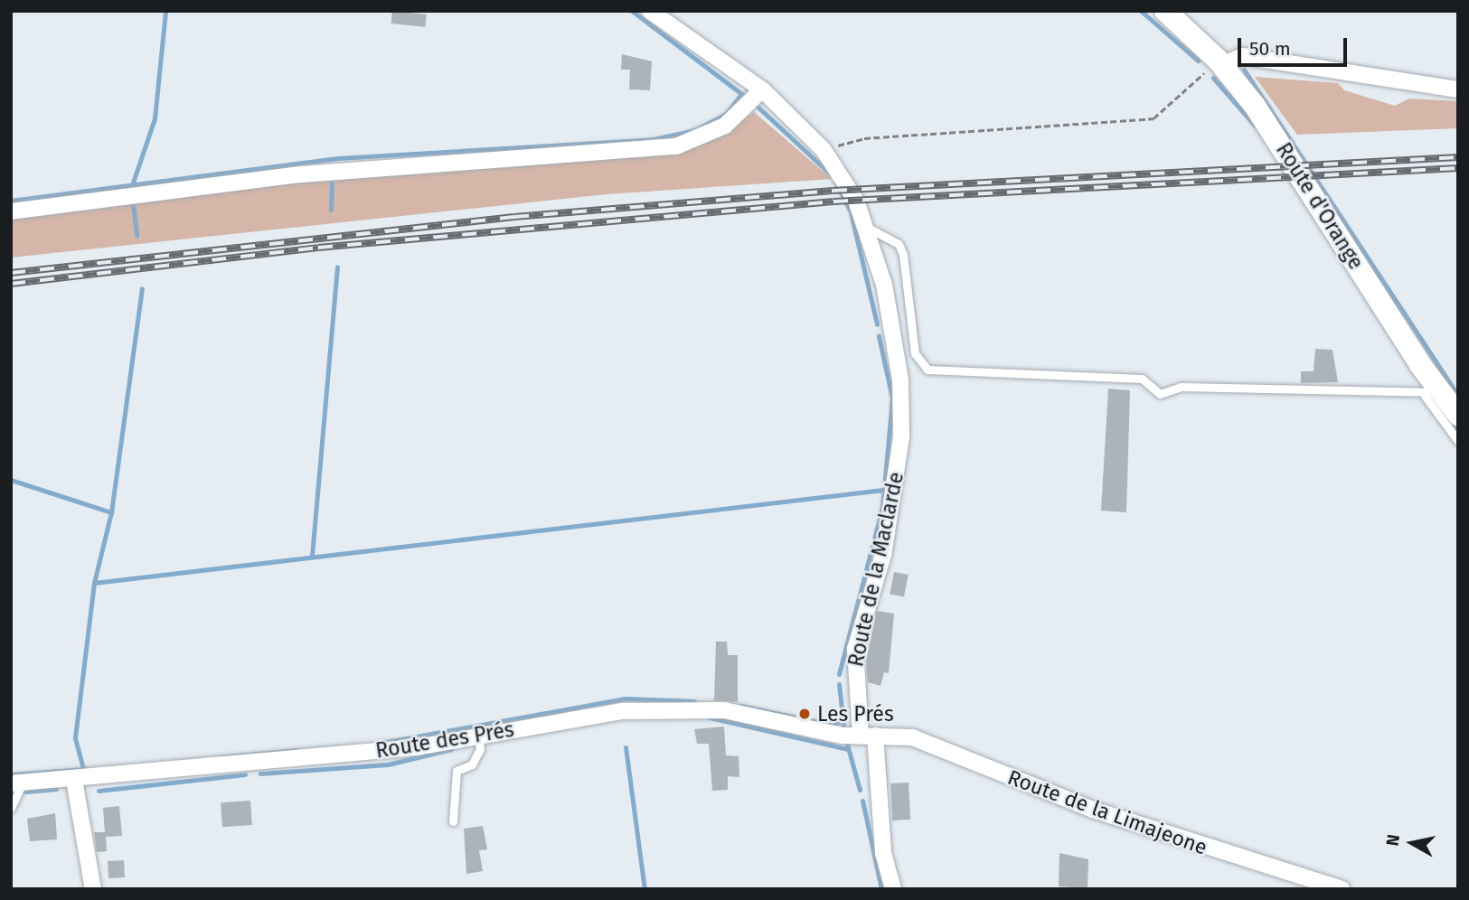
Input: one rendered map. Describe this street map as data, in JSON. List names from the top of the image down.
{
  "streets": {
    "street": [
      "Route d'Orange",
      "Route de la Maclarde",
      "Route des Prés",
      "Route de la Limajeone"
    ]
  },
  "crossings": [
    ["Route de la Maclarde", "Route des Prés"],
    ["Route de la Maclarde", "Route de la Limajeone"],
    ["Route des Prés", "Route de la Limajeone"]
  ],
  "places": ["Les Prés"],
  "scale_bar": "50 m",
  "north": "left"
}
